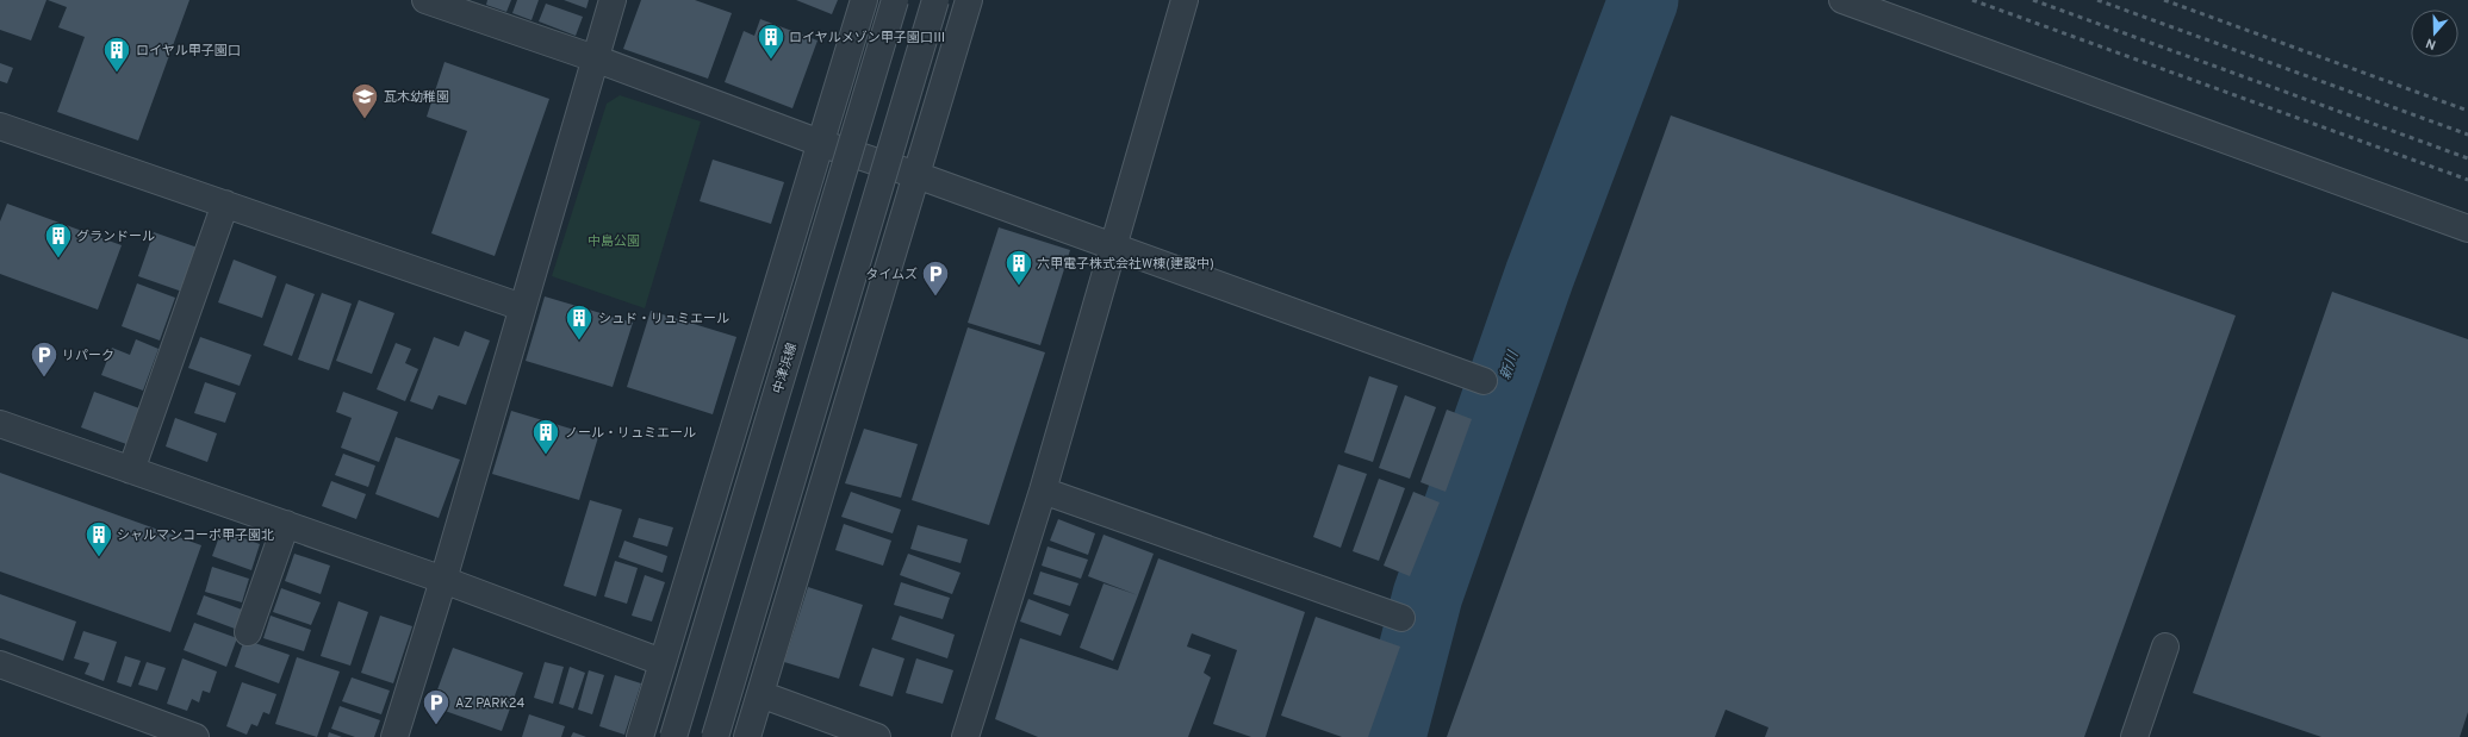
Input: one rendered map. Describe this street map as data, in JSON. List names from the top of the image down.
{
  "streets": {
    "street": ["中津浜線"]
  },
  "water": ["新川"],
  "parks": ["中島公園"],
  "places": {
    "building": [
      "ロイヤルメゾン甲子園口Ⅲ",
      "ロイヤル甲子園口",
      "グランドール",
      "六甲電子株式会社W棟(建設中)",
      "シュド・リュミエール",
      "ノール・リュミエール",
      "シャルマンコーポ甲子園北"
    ],
    "school or university": ["瓦木幼稚園"],
    "parking": ["タイムズ", "リパーク", "AZ PARK24"]
  },
  "north": "bottom"
}
